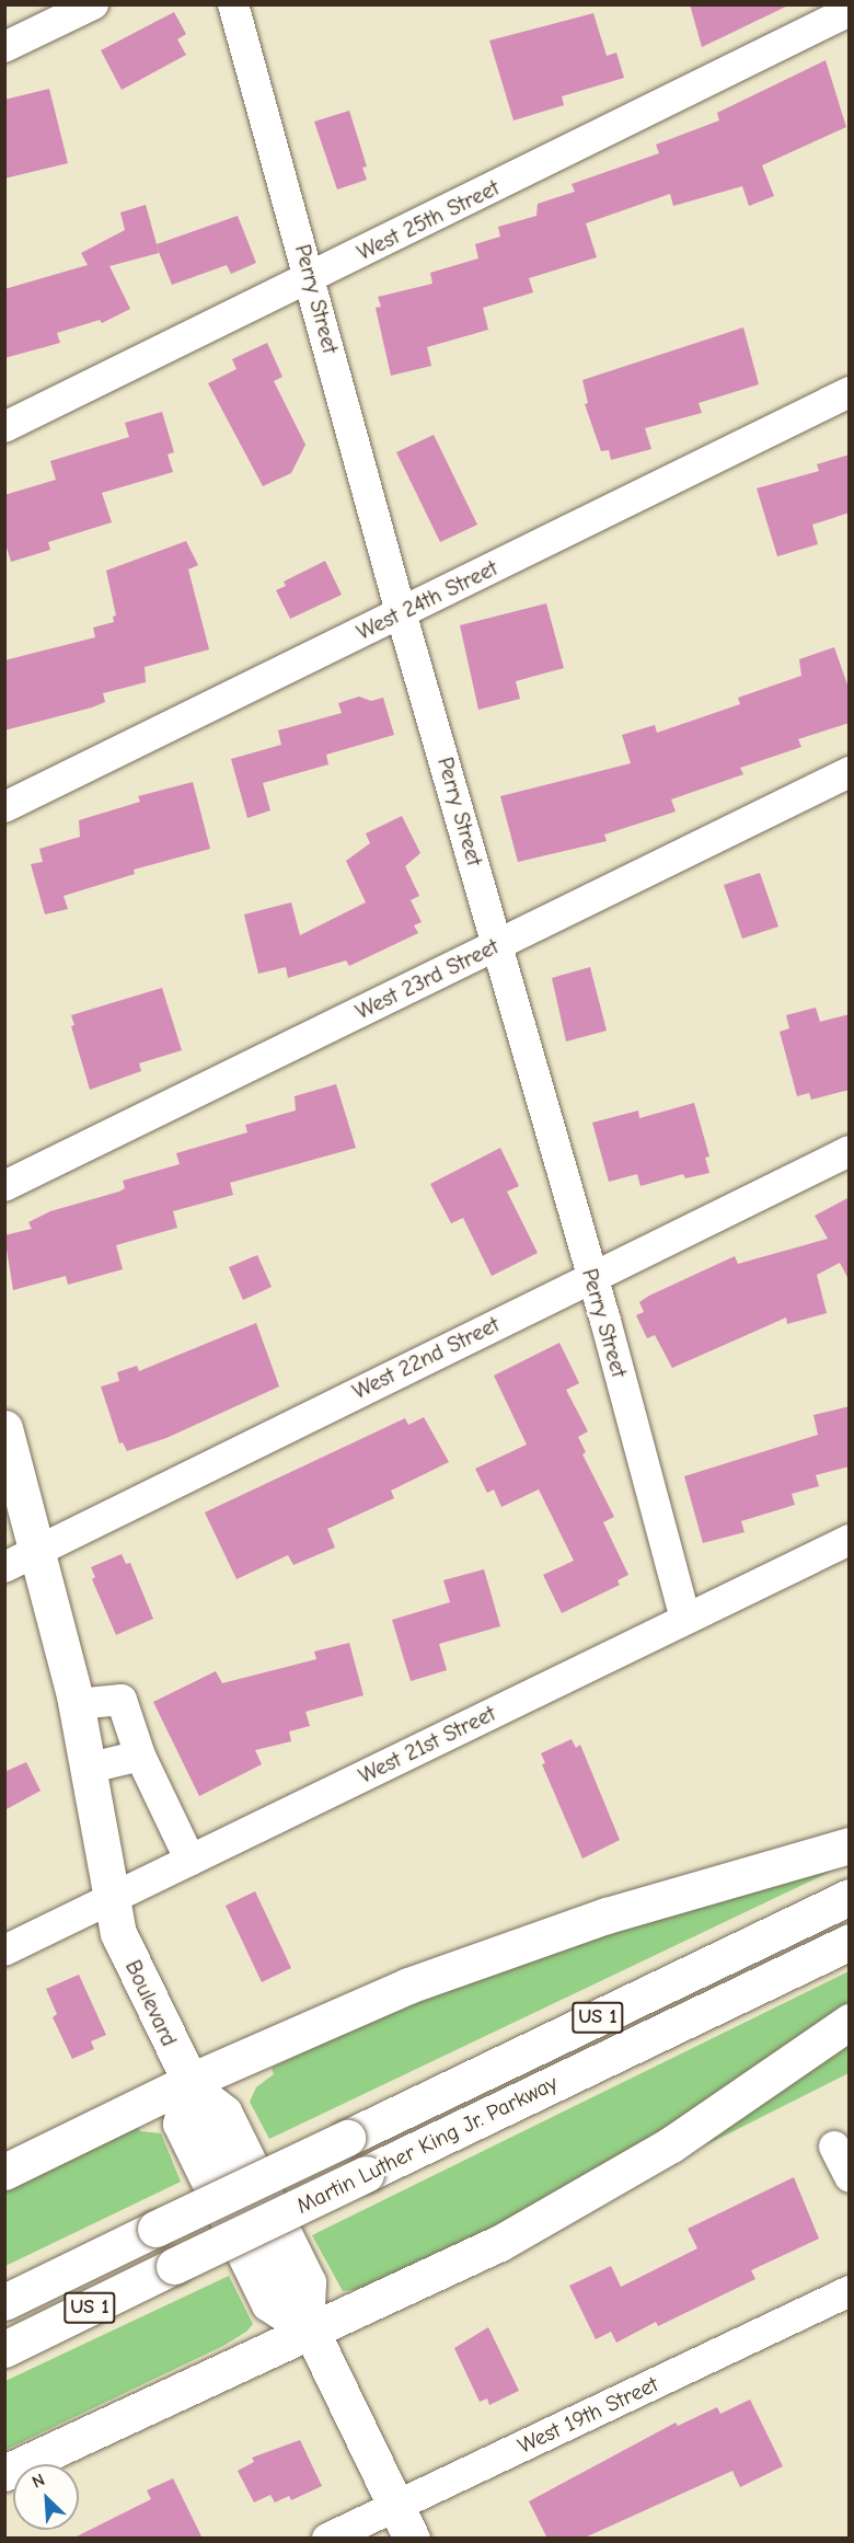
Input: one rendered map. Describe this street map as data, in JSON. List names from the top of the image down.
{
  "streets": {
    "main road": ["Boulevard", "US 1", "Martin Luther King Jr. Parkway"],
    "street": [
      "West 25th Street",
      "Perry Street",
      "West 24th Street",
      "West 23rd Street",
      "West 22nd Street",
      "West 21st Street",
      "West 19th Street"
    ]
  },
  "crossings": [
    ["West 25th Street", "Perry Street"],
    ["Perry Street", "West 24th Street"],
    ["Perry Street", "West 23rd Street"],
    ["Perry Street", "West 22nd Street"],
    ["Perry Street", "West 21st Street"],
    ["West 22nd Street", "Boulevard"],
    ["West 21st Street", "Boulevard"],
    ["Boulevard", "West 19th Street"]
  ],
  "north": "top left"
}
